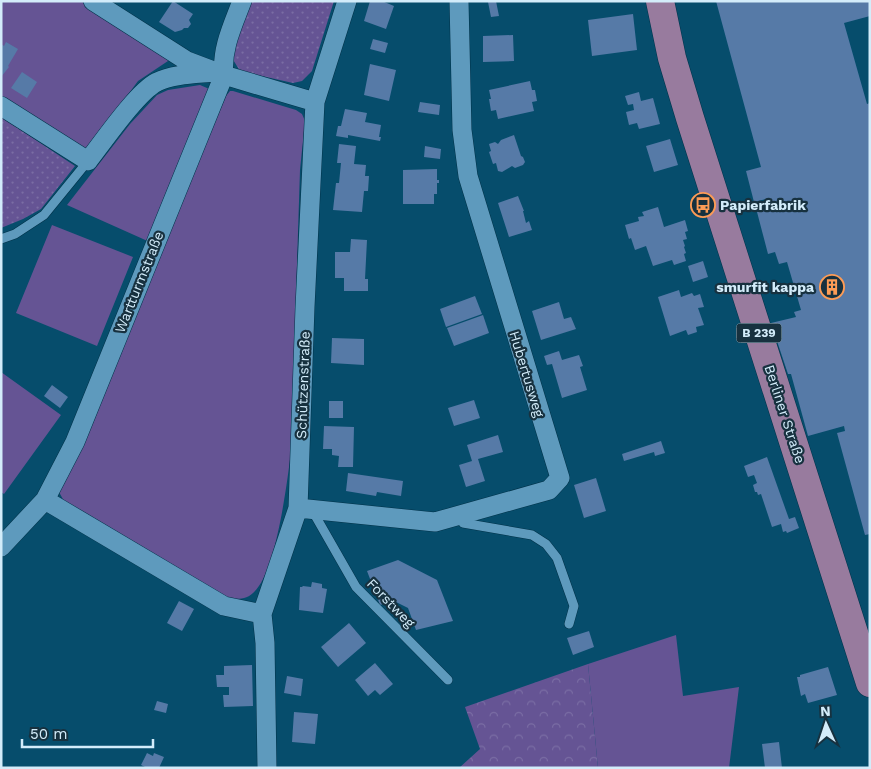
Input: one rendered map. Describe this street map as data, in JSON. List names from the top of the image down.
{
  "streets": {
    "main road": ["B 239", "Berliner Straße"],
    "street": ["Wartturmstraße", "Hubertusweg", "Schützenstraße"],
    "lane": ["Forstweg"]
  },
  "crossings": [
    ["Hubertusweg", "Schützenstraße"],
    ["Hubertusweg", "Forstweg"],
    ["Schützenstraße", "Forstweg"]
  ],
  "places": {
    "bus stop": ["Papierfabrik"],
    "building": ["smurfit kappa"]
  },
  "scale_bar": "50 m",
  "north": "top"
}
